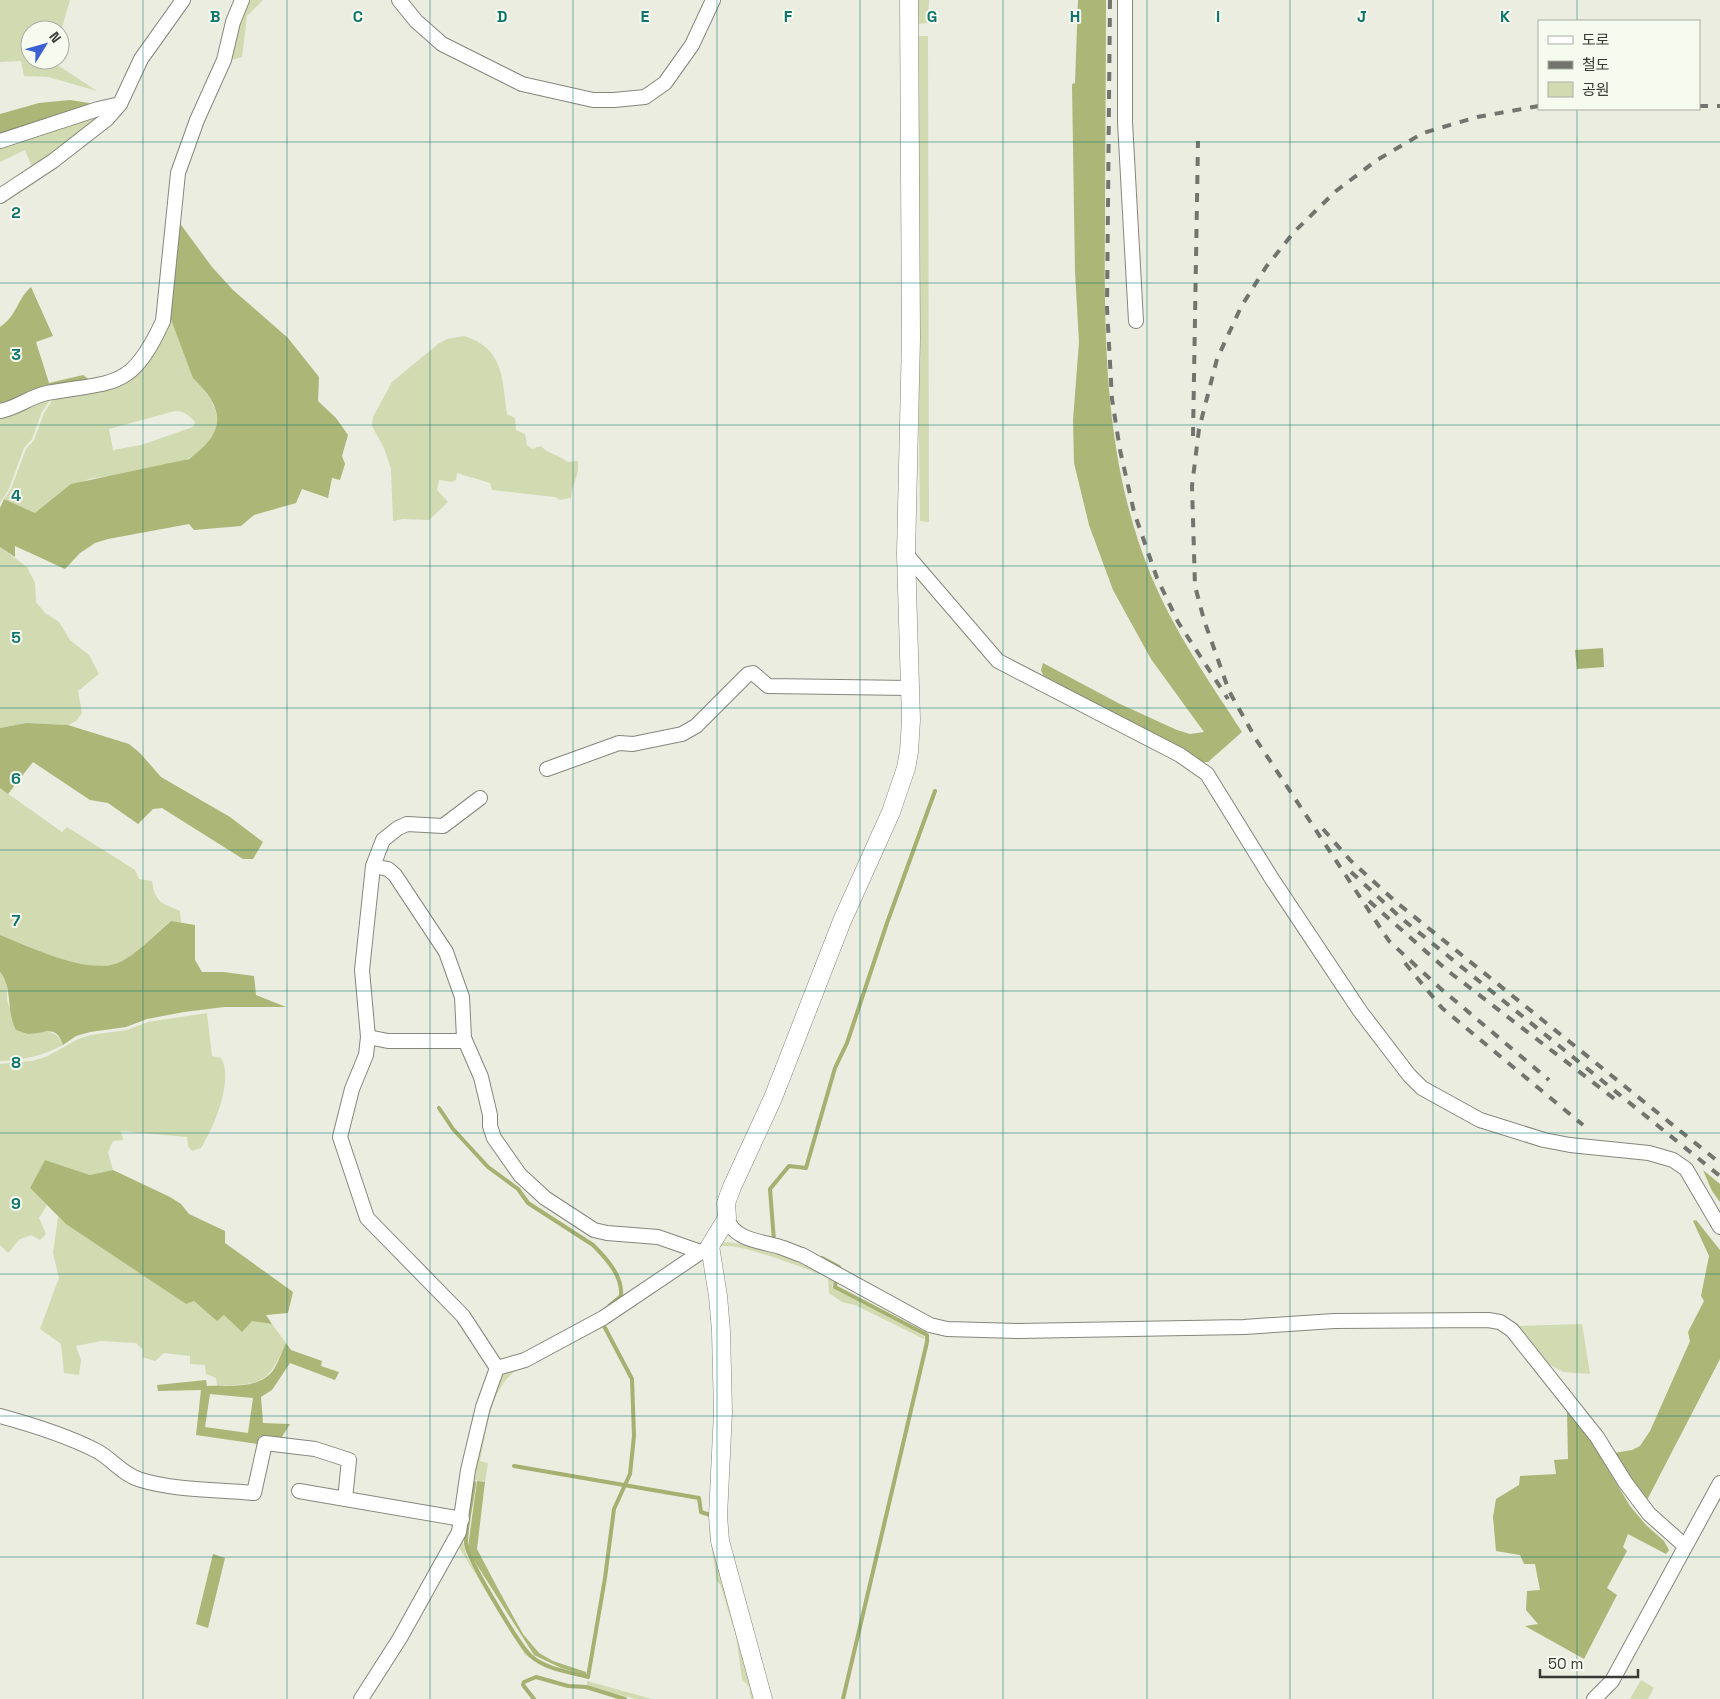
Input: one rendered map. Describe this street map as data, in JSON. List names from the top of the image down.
{
  "legend": ["도로", "철도", "공원"],
  "scale_bar": "50 m",
  "north": "top right",
  "grid": {
    "columns": [
      "B",
      "C",
      "D",
      "E",
      "F",
      "G",
      "H",
      "I",
      "J",
      "K"
    ],
    "rows": [
      "2",
      "3",
      "4",
      "5",
      "6",
      "7",
      "8",
      "9"
    ]
  }
}
